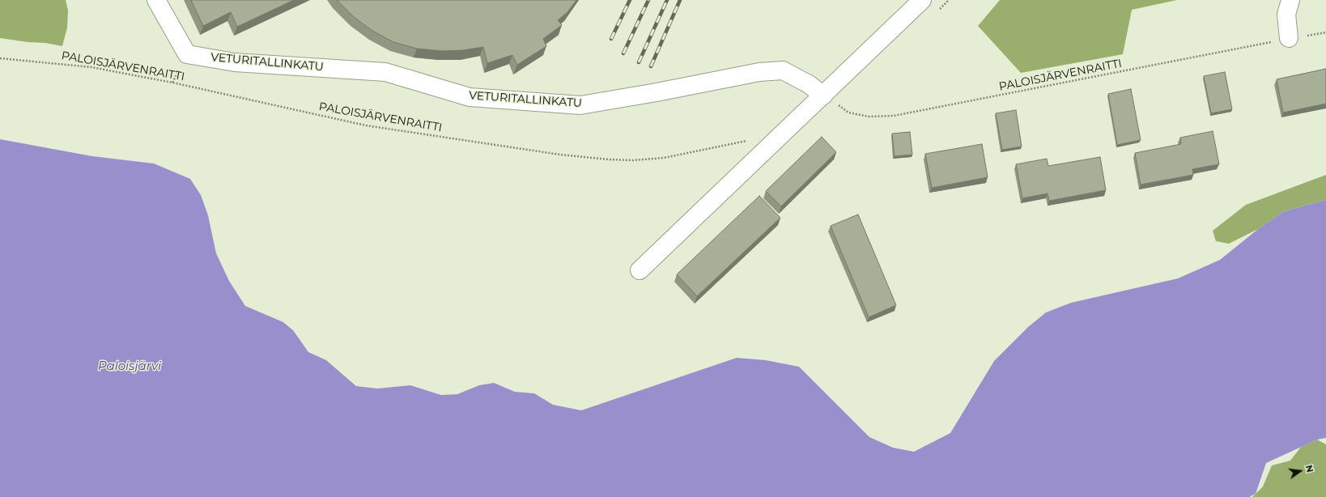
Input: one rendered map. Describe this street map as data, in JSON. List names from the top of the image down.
{
  "streets": {
    "street": ["VETURITALLINKATU"],
    "path": ["PALOISJÄRVENRAITTI"]
  },
  "crossings": [
    ["VETURITALLINKATU", "PALOISJÄRVENRAITTI"]
  ],
  "water": ["Paloisjärvi"],
  "north": "right"
}
